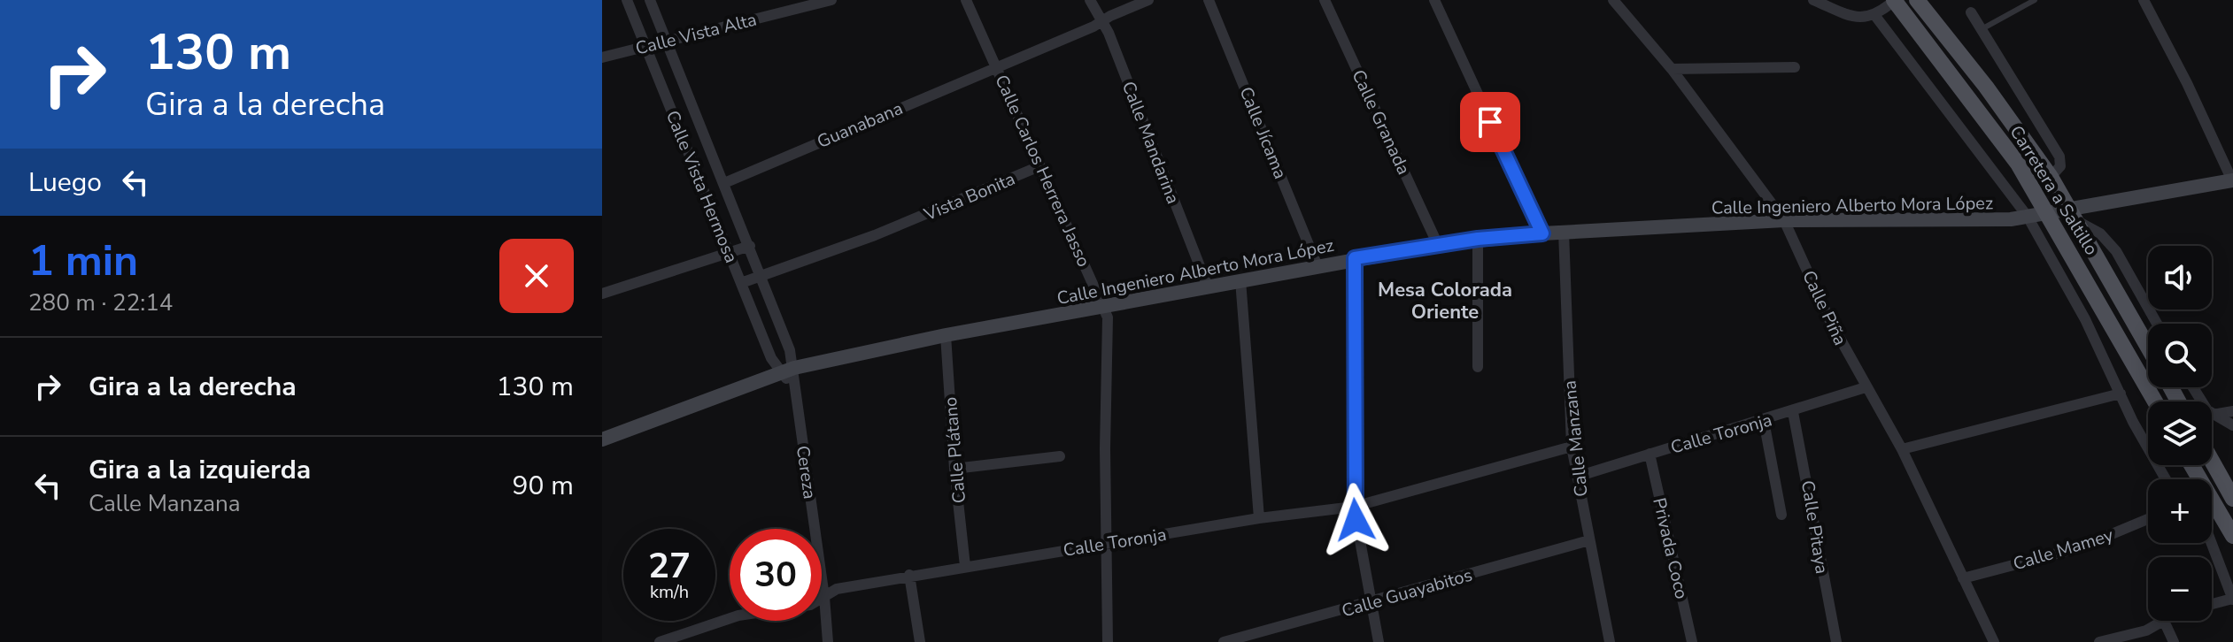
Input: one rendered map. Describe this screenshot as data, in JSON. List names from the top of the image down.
{
  "streets": {
    "main road": ["Carretera a Saltillo"],
    "street": [
      "Calle Vista Alta",
      "Calle Granada",
      "Guanabana",
      "Calle Jícama",
      "Calle Mandarina",
      "Calle Carlos Herrera Jasso",
      "Calle Vista Hermosa",
      "Vista Bonita",
      "Calle Ingeniero Alberto Mora López",
      "Calle Piña",
      "Calle Toronja",
      "Calle Manzana",
      "Calle Plátano",
      "Cereza",
      "Calle Pitaya",
      "Privada Coco",
      "Calle Mamey",
      "Calle Guayabitos"
    ]
  },
  "crossings": [
    ["Calle Vista Alta", "Calle Vista Hermosa"],
    ["Calle Granada", "Calle Ingeniero Alberto Mora López"],
    ["Guanabana", "Calle Mandarina"],
    ["Guanabana", "Calle Carlos Herrera Jasso"],
    ["Guanabana", "Calle Vista Hermosa"],
    ["Calle Jícama", "Calle Ingeniero Alberto Mora López"],
    ["Calle Mandarina", "Calle Ingeniero Alberto Mora López"],
    ["Calle Carlos Herrera Jasso", "Vista Bonita"],
    ["Calle Carlos Herrera Jasso", "Calle Ingeniero Alberto Mora López"],
    ["Calle Carlos Herrera Jasso", "Calle Toronja"],
    ["Calle Vista Hermosa", "Vista Bonita"],
    ["Calle Vista Hermosa", "Calle Ingeniero Alberto Mora López"],
    ["Calle Vista Hermosa", "Cereza"],
    ["Carretera a Saltillo", "Calle Ingeniero Alberto Mora López"],
    ["Calle Ingeniero Alberto Mora López", "Calle Piña"],
    ["Calle Ingeniero Alberto Mora López", "Calle Manzana"],
    ["Calle Ingeniero Alberto Mora López", "Calle Plátano"],
    ["Calle Ingeniero Alberto Mora López", "Cereza"],
    ["Calle Piña", "Calle Toronja"],
    ["Calle Piña", "Calle Mamey"],
    ["Calle Toronja", "Calle Manzana"],
    ["Calle Toronja", "Calle Plátano"],
    ["Calle Toronja", "Cereza"],
    ["Calle Toronja", "Calle Pitaya"],
    ["Calle Toronja", "Privada Coco"],
    ["Calle Manzana", "Calle Guayabitos"]
  ],
  "districts": ["Mesa Colorada Oriente"],
  "page": {
    "turn": ["130 m", "Gira a la derecha"],
    "then": "Luego",
    "heading": ["1 min", "280 m · 22:14"],
    "map_buttons": ["+", "−"],
    "list": [
      {
        "name": "Gira a la derecha",
        "value": "130 m"
      },
      {
        "name": "Gira a la izquierda",
        "note": "Calle Manzana",
        "value": "90 m"
      }
    ],
    "speed": "27 km/h",
    "limit": "30"
  }
}
